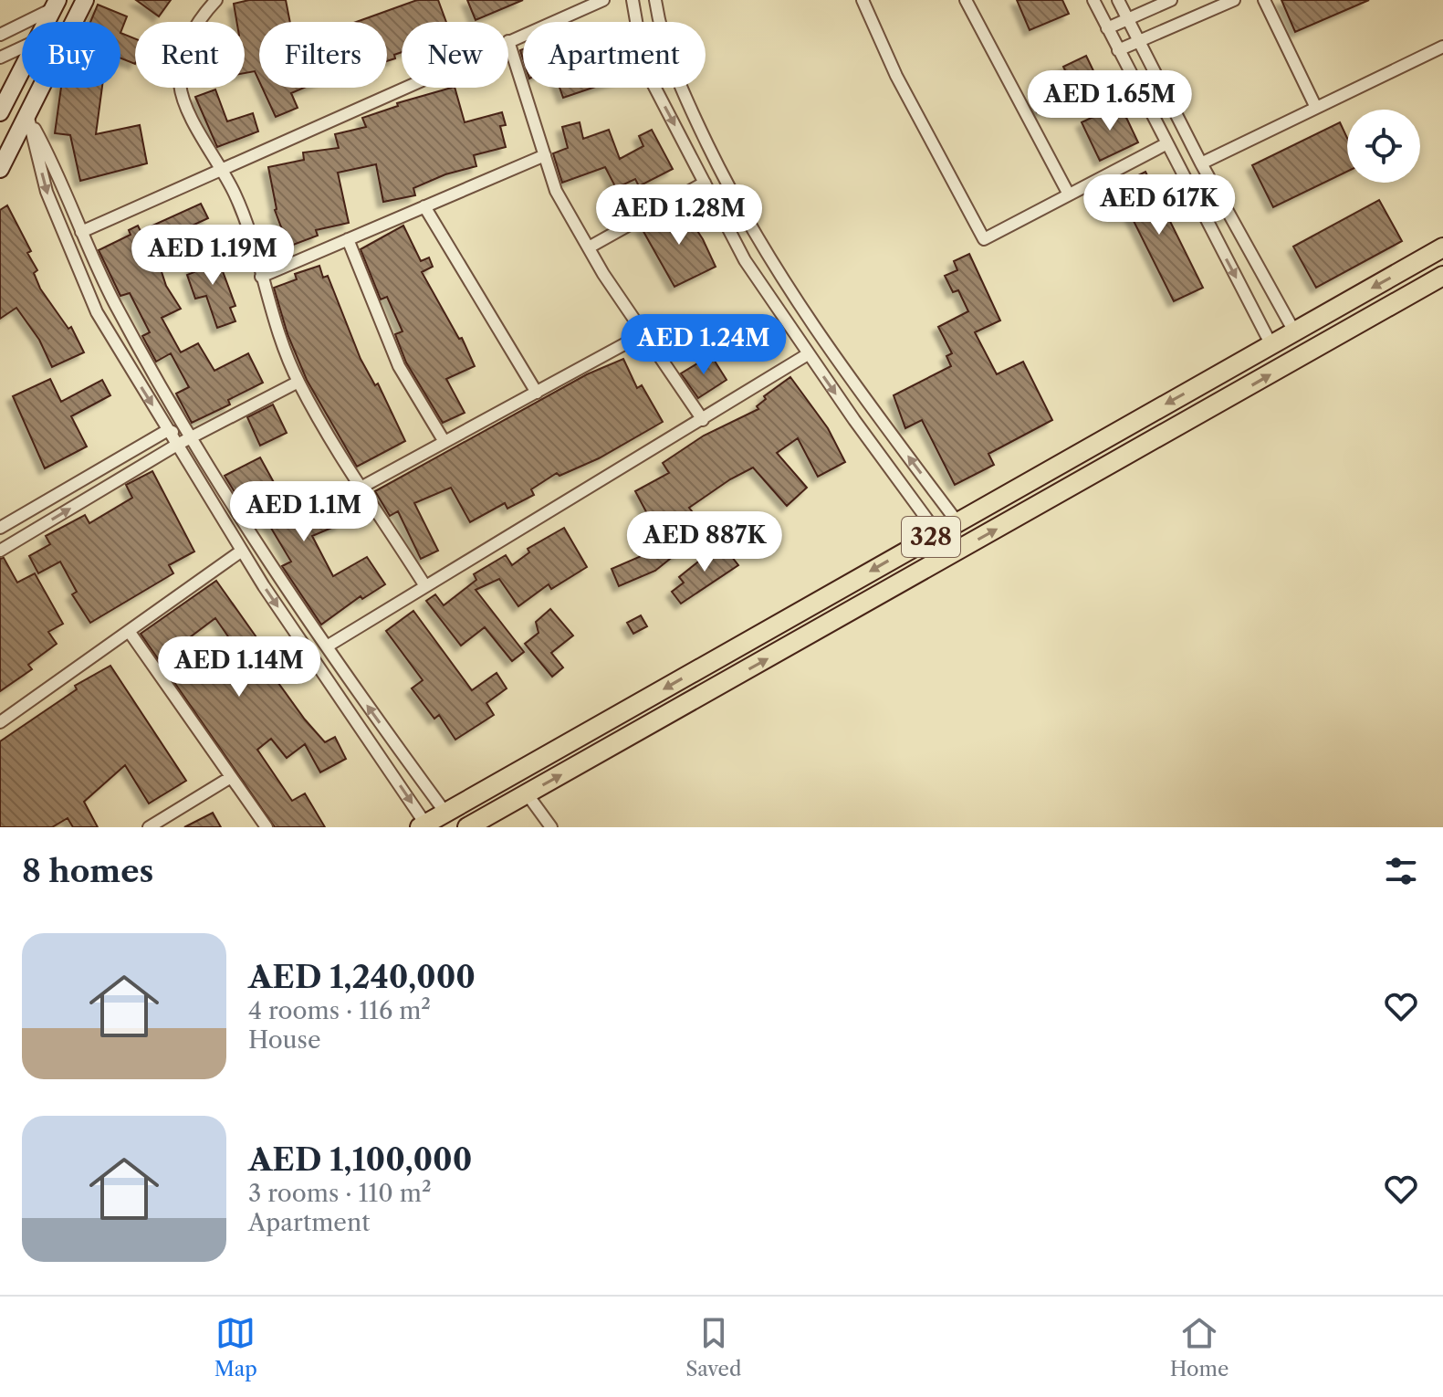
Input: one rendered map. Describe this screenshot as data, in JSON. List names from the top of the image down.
{
  "streets": {
    "main road": ["328"]
  },
  "page": {
    "chip": [
      "Buy",
      "Rent",
      "Filters",
      "New",
      "Apartment"
    ],
    "price": [
      "AED 1.65M",
      "AED 617K",
      "AED 1.28M",
      "AED 1.19M",
      "AED 1.24M",
      "AED 1.1M",
      "AED 887K",
      "AED 1.14M"
    ],
    "heading": "8 homes",
    "list": [
      {
        "name": "AED 1,240,000",
        "note": "4 rooms · 116 m² · House"
      },
      {
        "name": "AED 1,100,000",
        "note": "3 rooms · 110 m² · Apartment"
      }
    ],
    "tabs": ["Map", "Saved", "Home"]
  }
}
